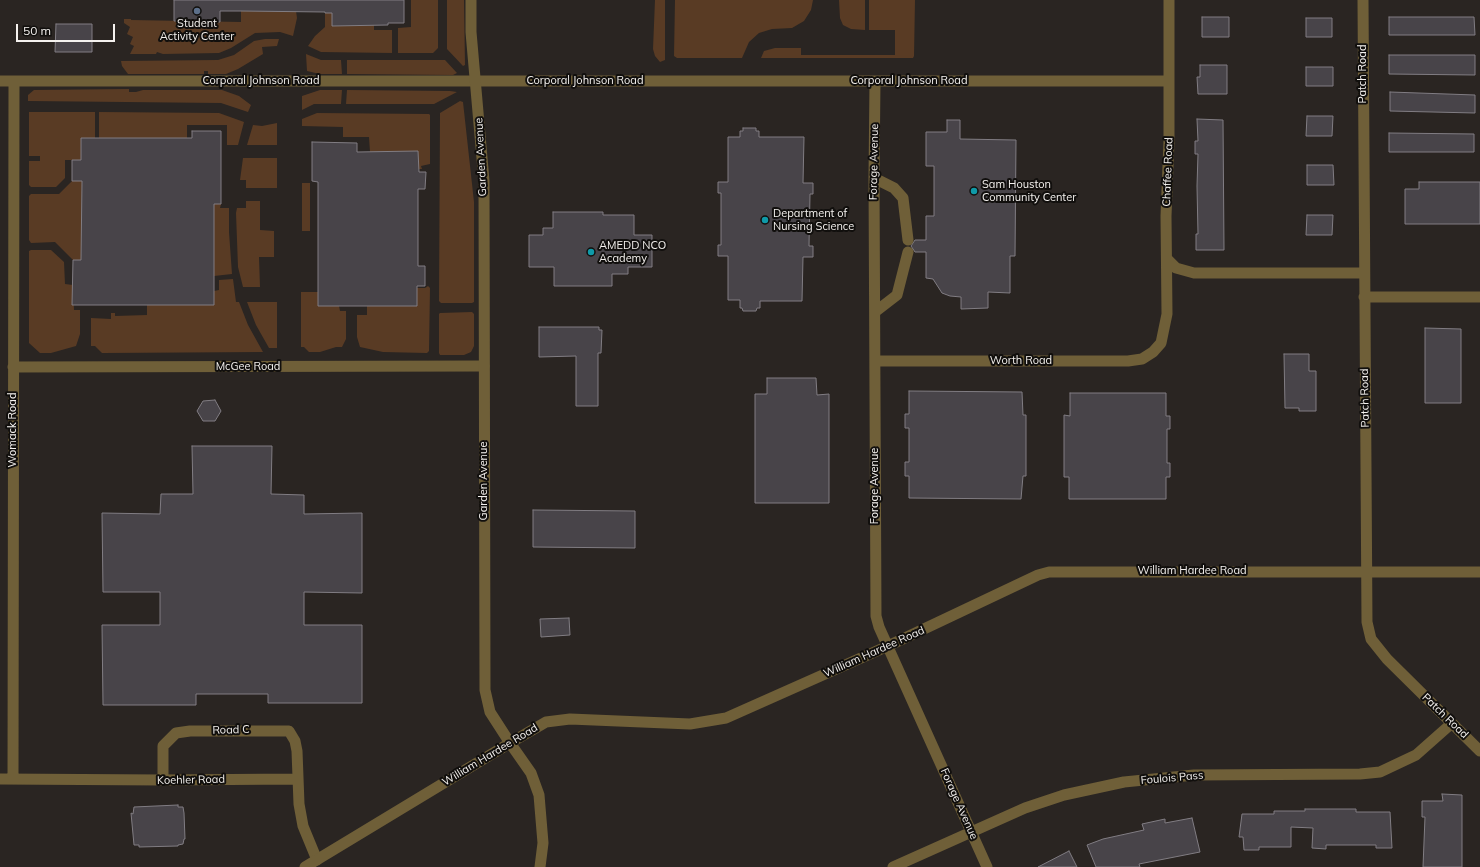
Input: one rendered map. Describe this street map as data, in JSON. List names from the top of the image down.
{
  "streets": {
    "street": [
      "Patch Road",
      "Corporal Johnson Road",
      "Garden Avenue",
      "Forage Avenue",
      "Chaffee Road",
      "Worth Road",
      "McGee Road",
      "Womack Road",
      "William Hardee Road",
      "Road C",
      "Foulois Pass",
      "Koehler Road"
    ]
  },
  "crossings": [
    ["Patch Road", "William Hardee Road"],
    ["Patch Road", "Foulois Pass"],
    ["Corporal Johnson Road", "Garden Avenue"],
    ["Corporal Johnson Road", "Forage Avenue"],
    ["Corporal Johnson Road", "Chaffee Road"],
    ["Corporal Johnson Road", "Womack Road"],
    ["Garden Avenue", "McGee Road"],
    ["Garden Avenue", "William Hardee Road"],
    ["Forage Avenue", "Worth Road"],
    ["Forage Avenue", "William Hardee Road"],
    ["Forage Avenue", "Foulois Pass"],
    ["Chaffee Road", "Worth Road"],
    ["McGee Road", "Womack Road"],
    ["Womack Road", "Koehler Road"],
    ["Road C", "Koehler Road"]
  ],
  "places": [
    "Student Activity Center",
    "Sam Houston Community Center",
    "Department of Nursing Science",
    "AMEDD NCO Academy"
  ],
  "scale_bar": "50 m"
}
